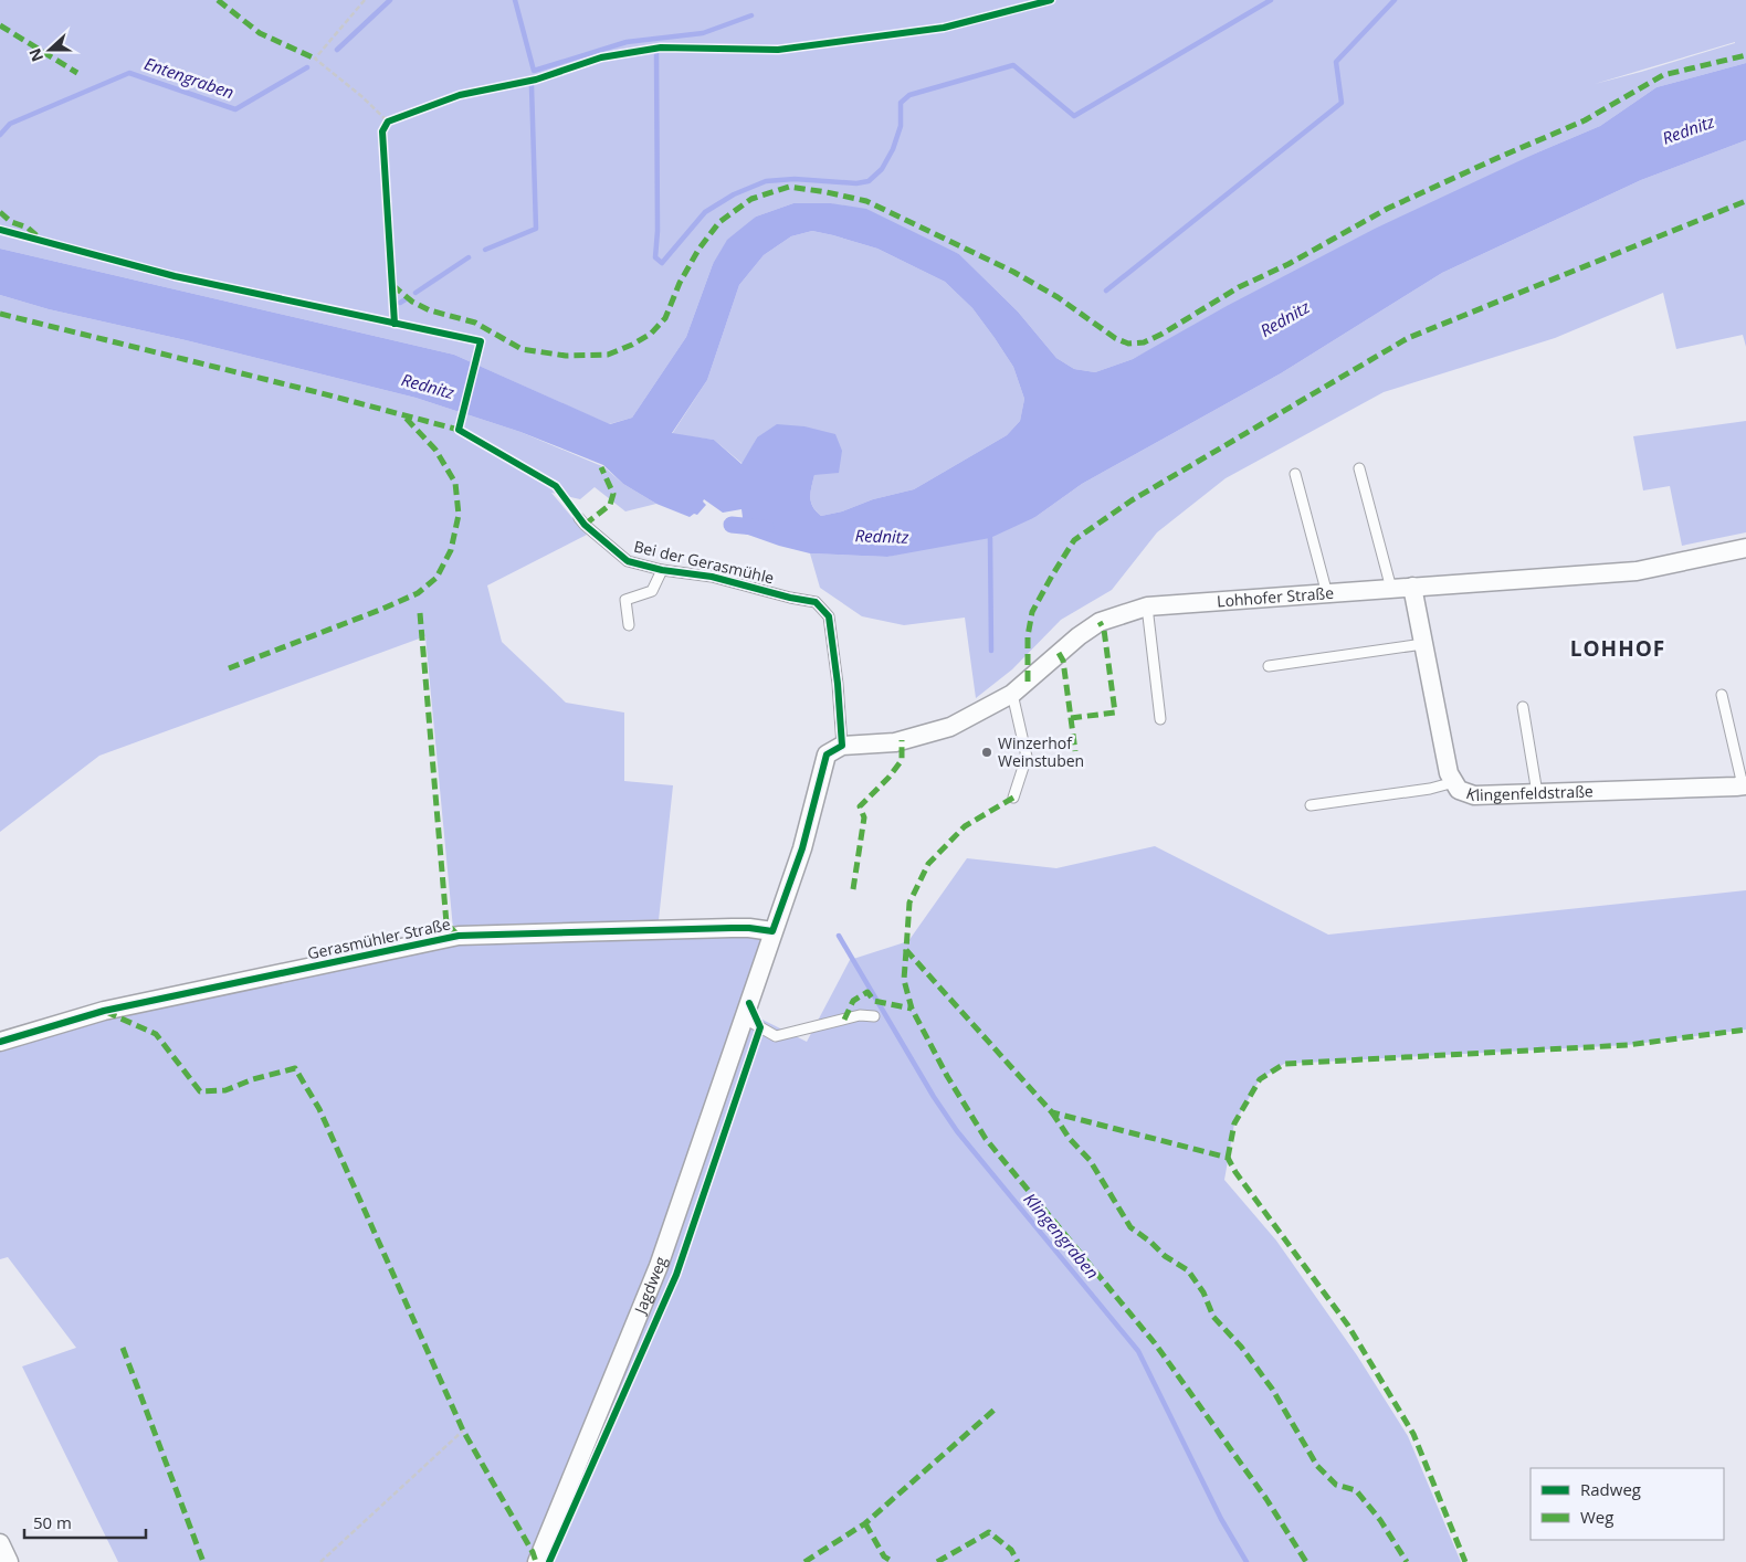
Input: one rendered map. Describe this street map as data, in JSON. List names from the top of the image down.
{
  "streets": {
    "street": [
      "Lohhofer Straße",
      "Klingenfeldstraße",
      "Gerasmühler Straße",
      "Jagdweg"
    ],
    "lane": ["Bei der Gerasmühle"]
  },
  "crossings": [
    ["Bei der Gerasmühle", "Lohhofer Straße"],
    ["Lohhofer Straße", "Klingenfeldstraße"]
  ],
  "districts": ["LOHHOF"],
  "water": ["Entengraben", "Rednitz", "Klingengraben"],
  "places": ["Winzerhof Weinstuben"],
  "legend": ["Radweg", "Weg"],
  "scale_bar": "50 m",
  "north": "left"
}
